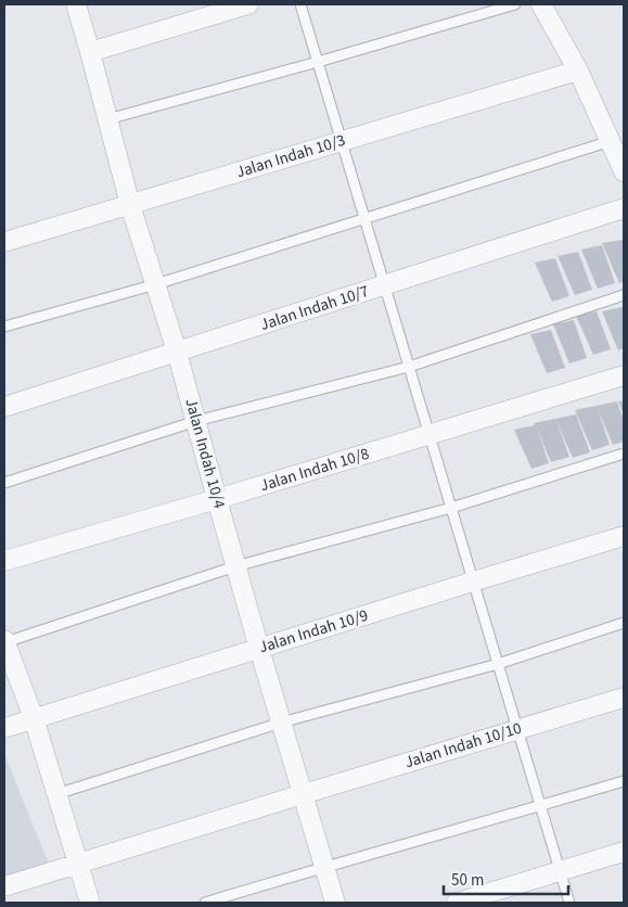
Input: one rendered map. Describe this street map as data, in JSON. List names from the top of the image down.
{
  "streets": {
    "street": [
      "Jalan Indah 10/3",
      "Jalan Indah 10/7",
      "Jalan Indah 10/4",
      "Jalan Indah 10/8",
      "Jalan Indah 10/9",
      "Jalan Indah 10/10"
    ]
  },
  "crossings": [
    ["Jalan Indah 10/3", "Jalan Indah 10/4"],
    ["Jalan Indah 10/7", "Jalan Indah 10/4"],
    ["Jalan Indah 10/4", "Jalan Indah 10/8"],
    ["Jalan Indah 10/4", "Jalan Indah 10/9"],
    ["Jalan Indah 10/4", "Jalan Indah 10/10"]
  ],
  "scale_bar": "50 m"
}
